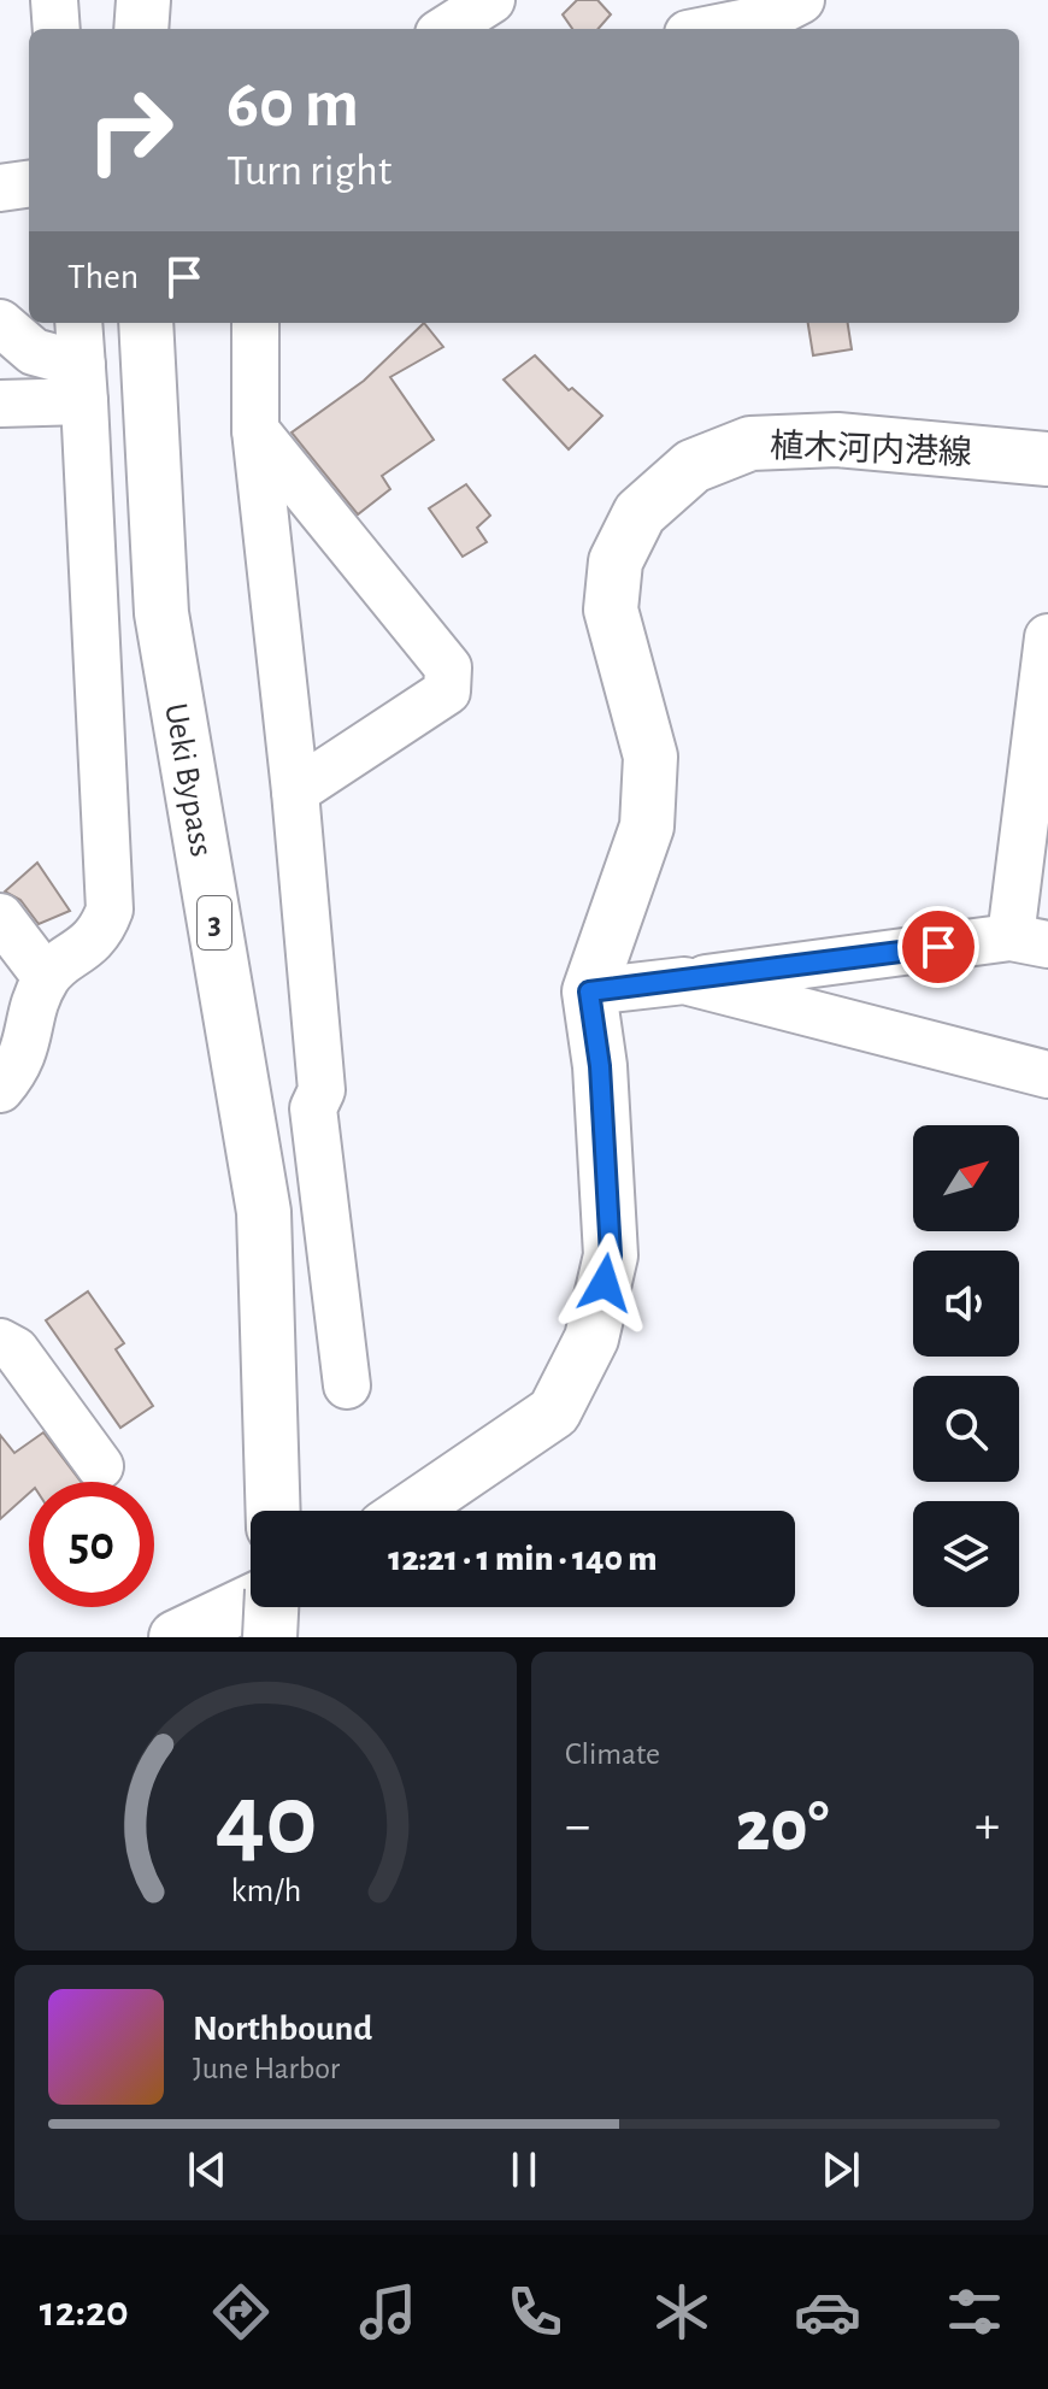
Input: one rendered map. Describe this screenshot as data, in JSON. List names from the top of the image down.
{
  "streets": {
    "main road": ["植木河内港線", "Ueki Bypass", "3"]
  },
  "north": "top right",
  "page": {
    "turn": ["60 m", "Turn right"],
    "then": "Then",
    "limit": "50",
    "trip": "12:21 · 1 min · 140 m",
    "tile": "Climate",
    "heat": ["−", "20°", "+"],
    "song": ["Northbound", "June Harbor"],
    "tabs": "12:20",
    "gauge": ["40", "km/h"]
  }
}
